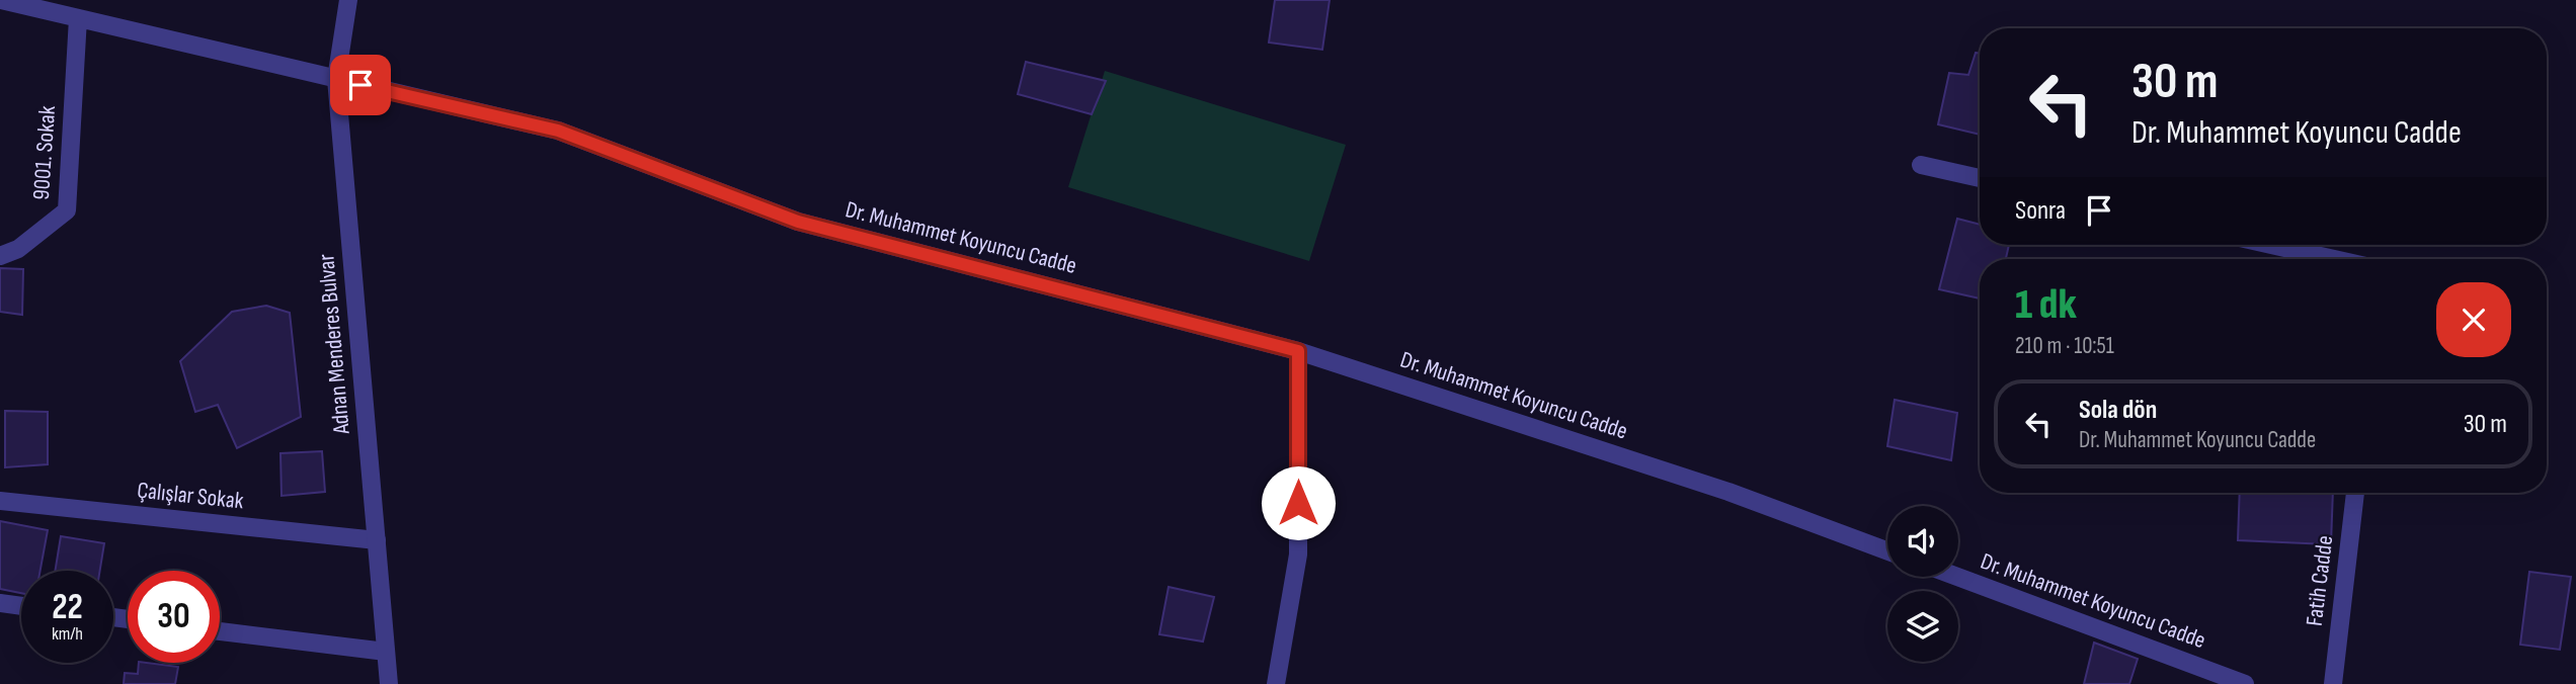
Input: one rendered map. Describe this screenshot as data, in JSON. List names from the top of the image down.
{
  "streets": {
    "street": [
      "9001. Sokak",
      "Dr. Muhammet Koyuncu Cadde",
      "Adnan Menderes Bulvar",
      "Çalışlar Sokak",
      "Fatih Cadde"
    ]
  },
  "crossings": [
    ["9001. Sokak", "Dr. Muhammet Koyuncu Cadde"],
    ["Dr. Muhammet Koyuncu Cadde", "Adnan Menderes Bulvar"],
    ["Adnan Menderes Bulvar", "Çalışlar Sokak"]
  ],
  "page": {
    "turn": ["30 m", "Dr. Muhammet Koyuncu Cadde"],
    "then": "Sonra",
    "heading": ["1 dk", "210 m · 10:51"],
    "list": [
      {
        "name": "Sola dön",
        "note": "Dr. Muhammet Koyuncu Cadde",
        "value": "30 m"
      }
    ],
    "speed": "22 km/h",
    "limit": "30"
  }
}
